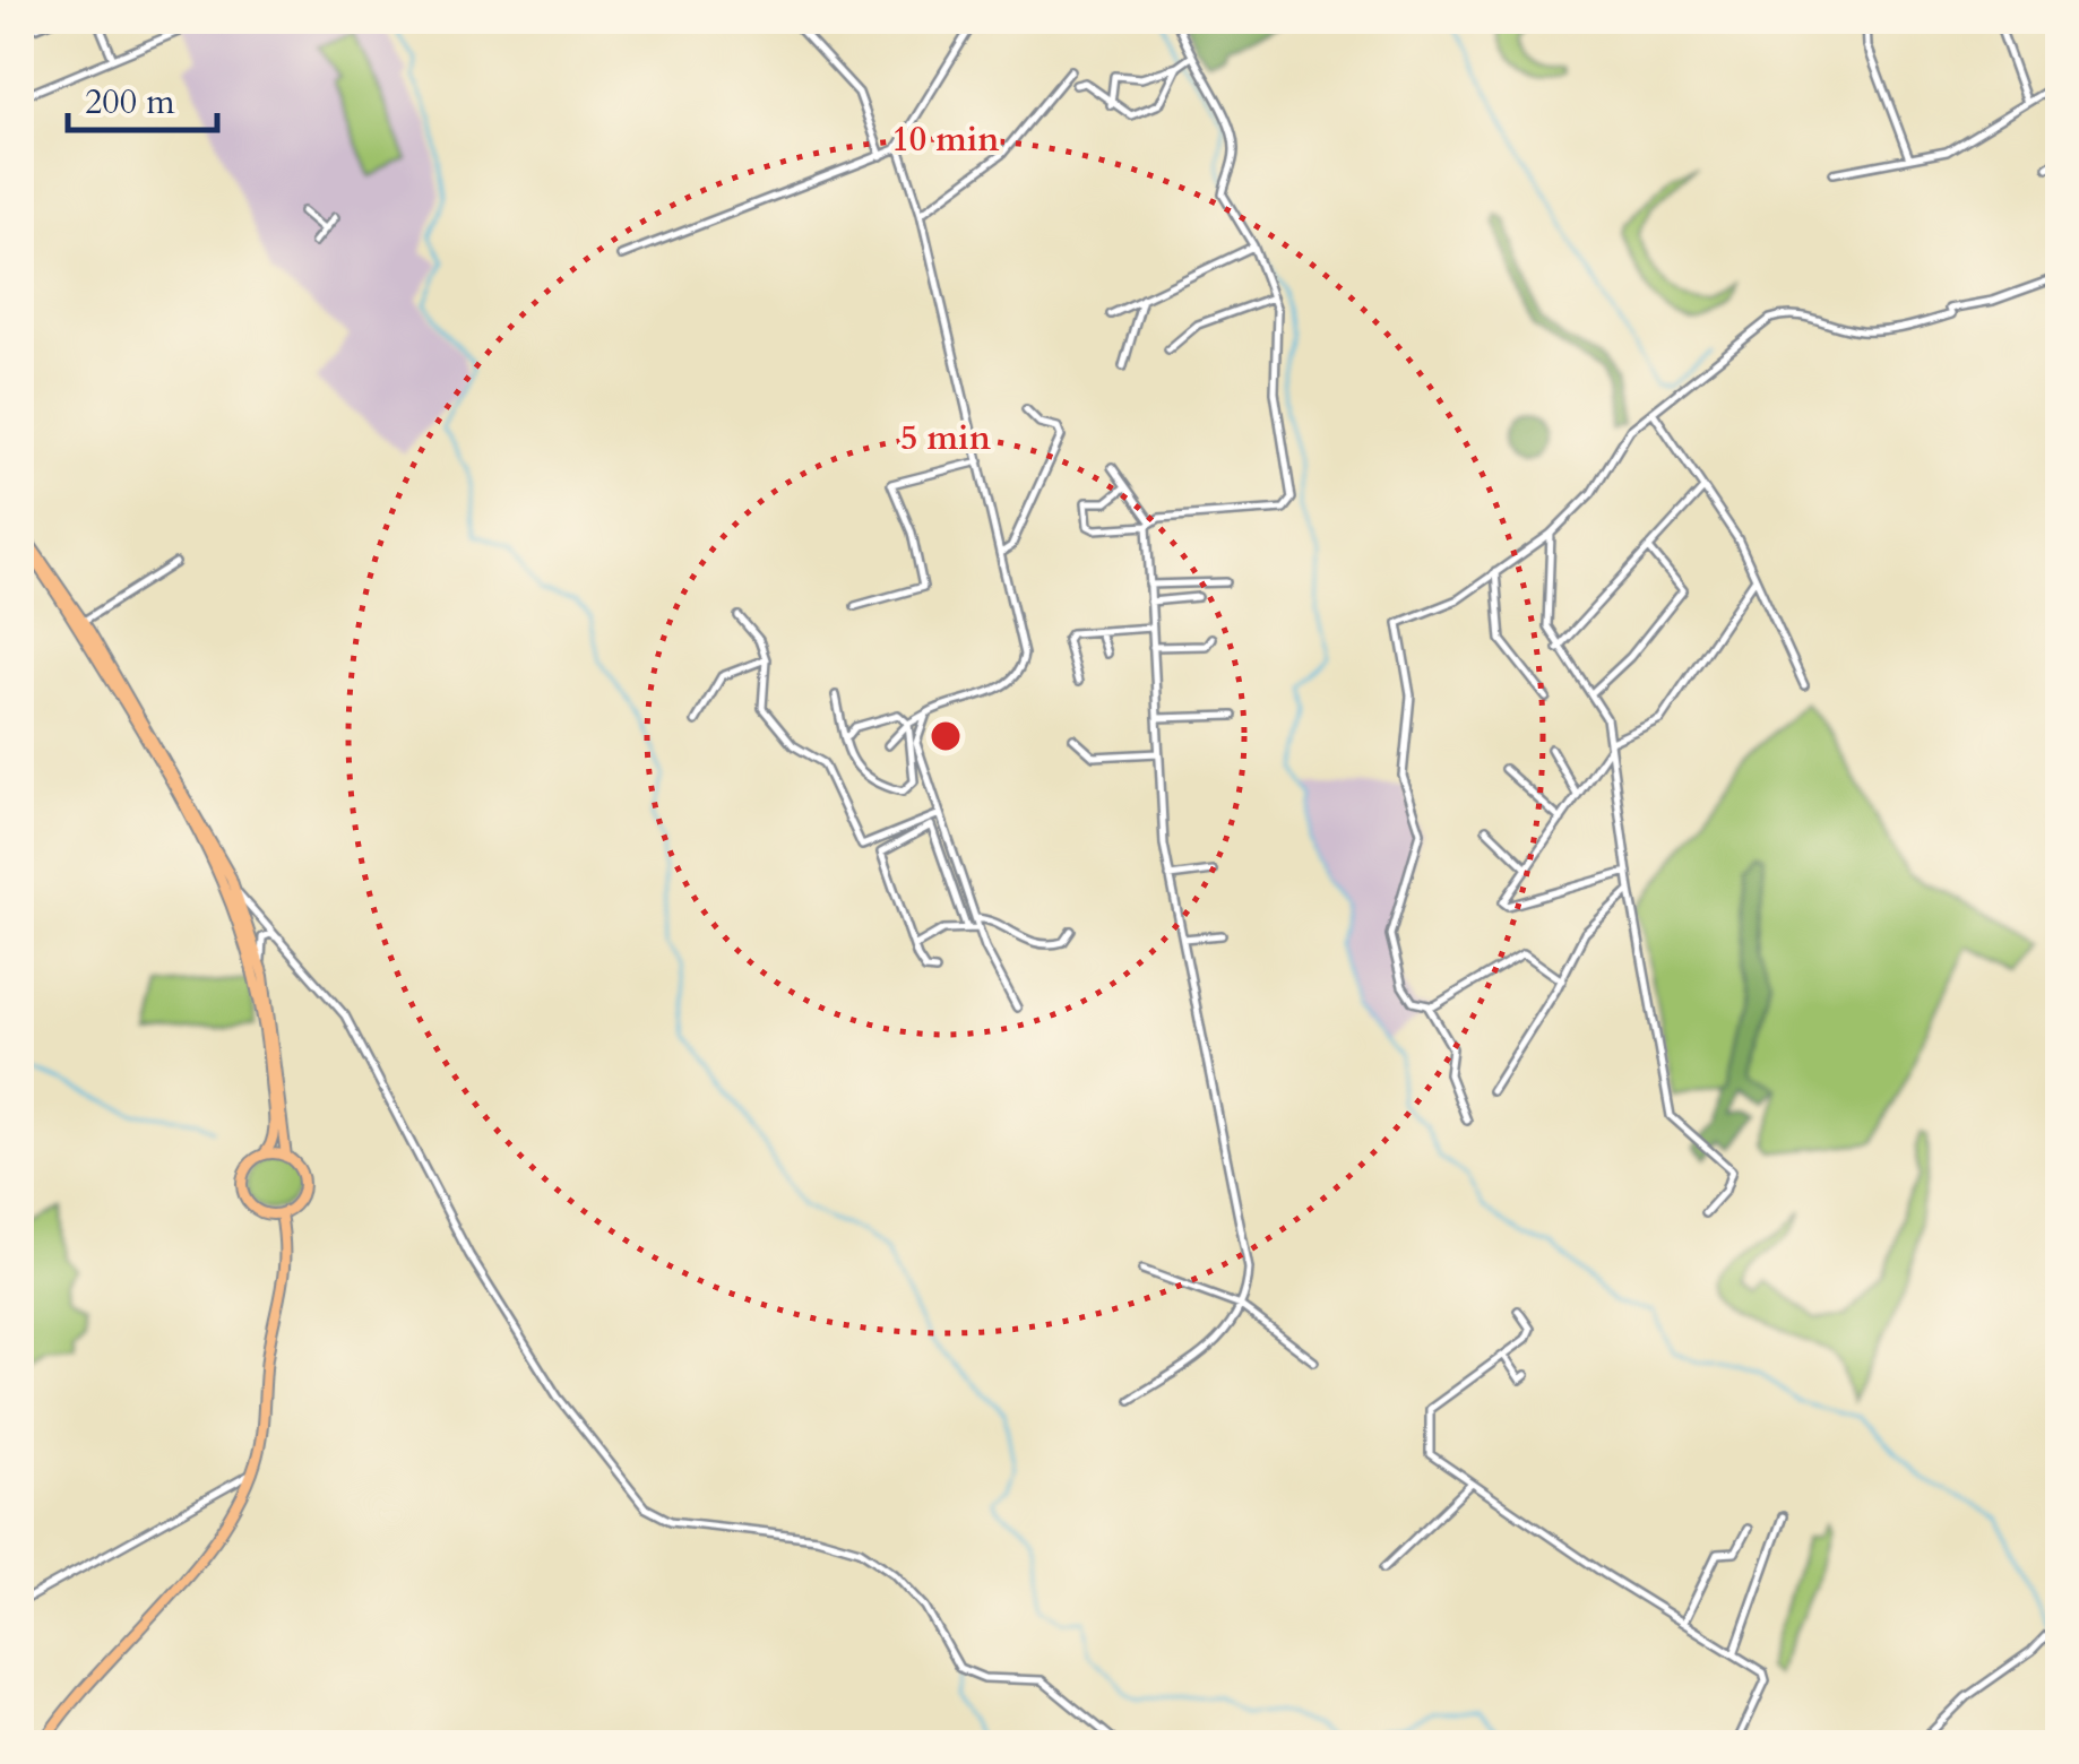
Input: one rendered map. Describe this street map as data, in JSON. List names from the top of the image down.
{
  "scale_bar": "200 m",
  "rings": ["10 min", "5 min"]
}
